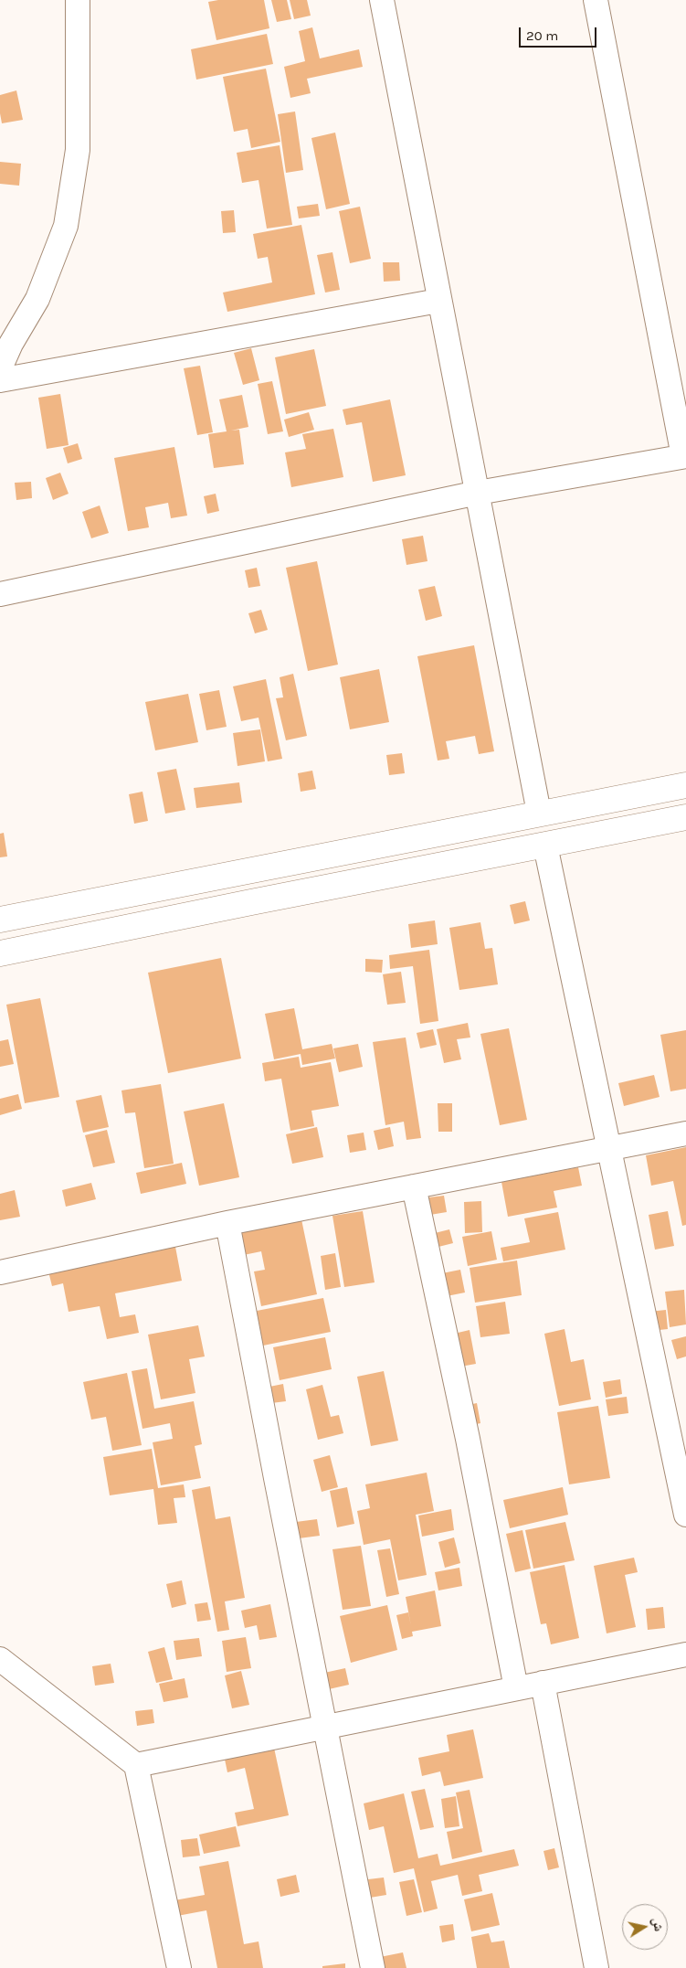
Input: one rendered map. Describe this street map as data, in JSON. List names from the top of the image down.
{
  "scale_bar": "20 m",
  "north": "right"
}
